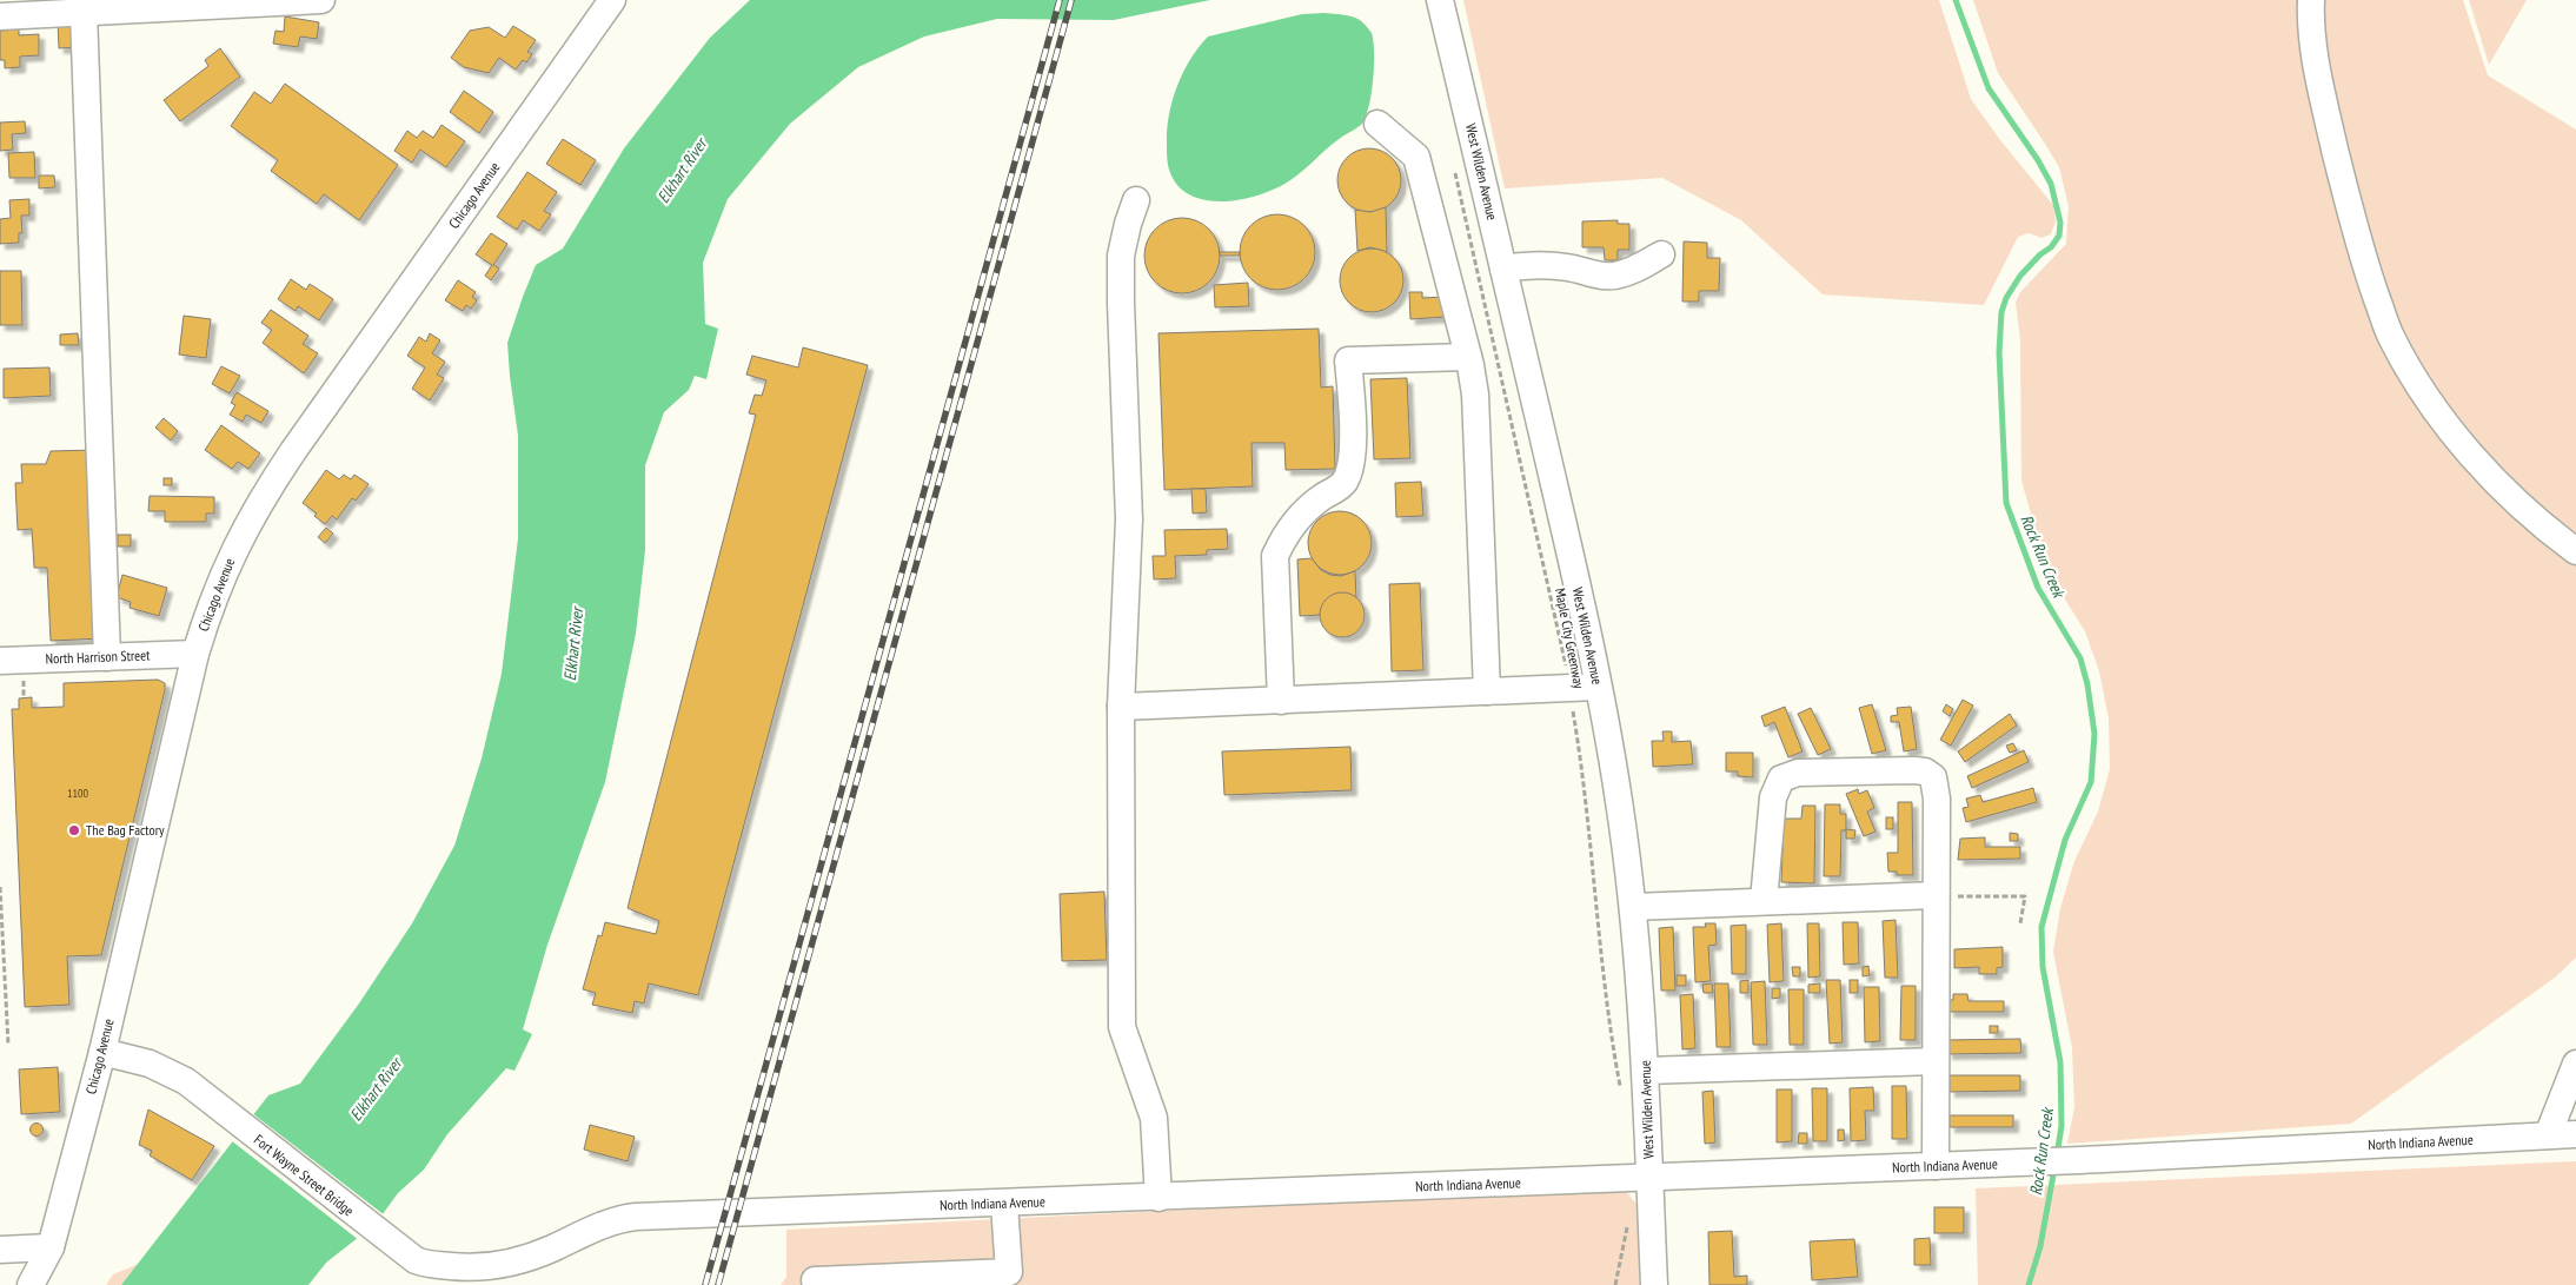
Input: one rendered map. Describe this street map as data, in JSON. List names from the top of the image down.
{
  "streets": {
    "street": [
      "West Wilden Avenue",
      "Chicago Avenue",
      "North Harrison Street",
      "North Indiana Avenue",
      "Fort Wayne Street Bridge"
    ],
    "path": ["Maple City Greenway"]
  },
  "crossings": [
    ["West Wilden Avenue", "North Indiana Avenue"],
    ["Chicago Avenue", "North Harrison Street"],
    ["Chicago Avenue", "Fort Wayne Street Bridge"],
    ["North Indiana Avenue", "Fort Wayne Street Bridge"]
  ],
  "water": ["Elkhart River", "Rock Run Creek"],
  "places": ["The Bag Factory"],
  "house_numbers": ["1100"]
}
